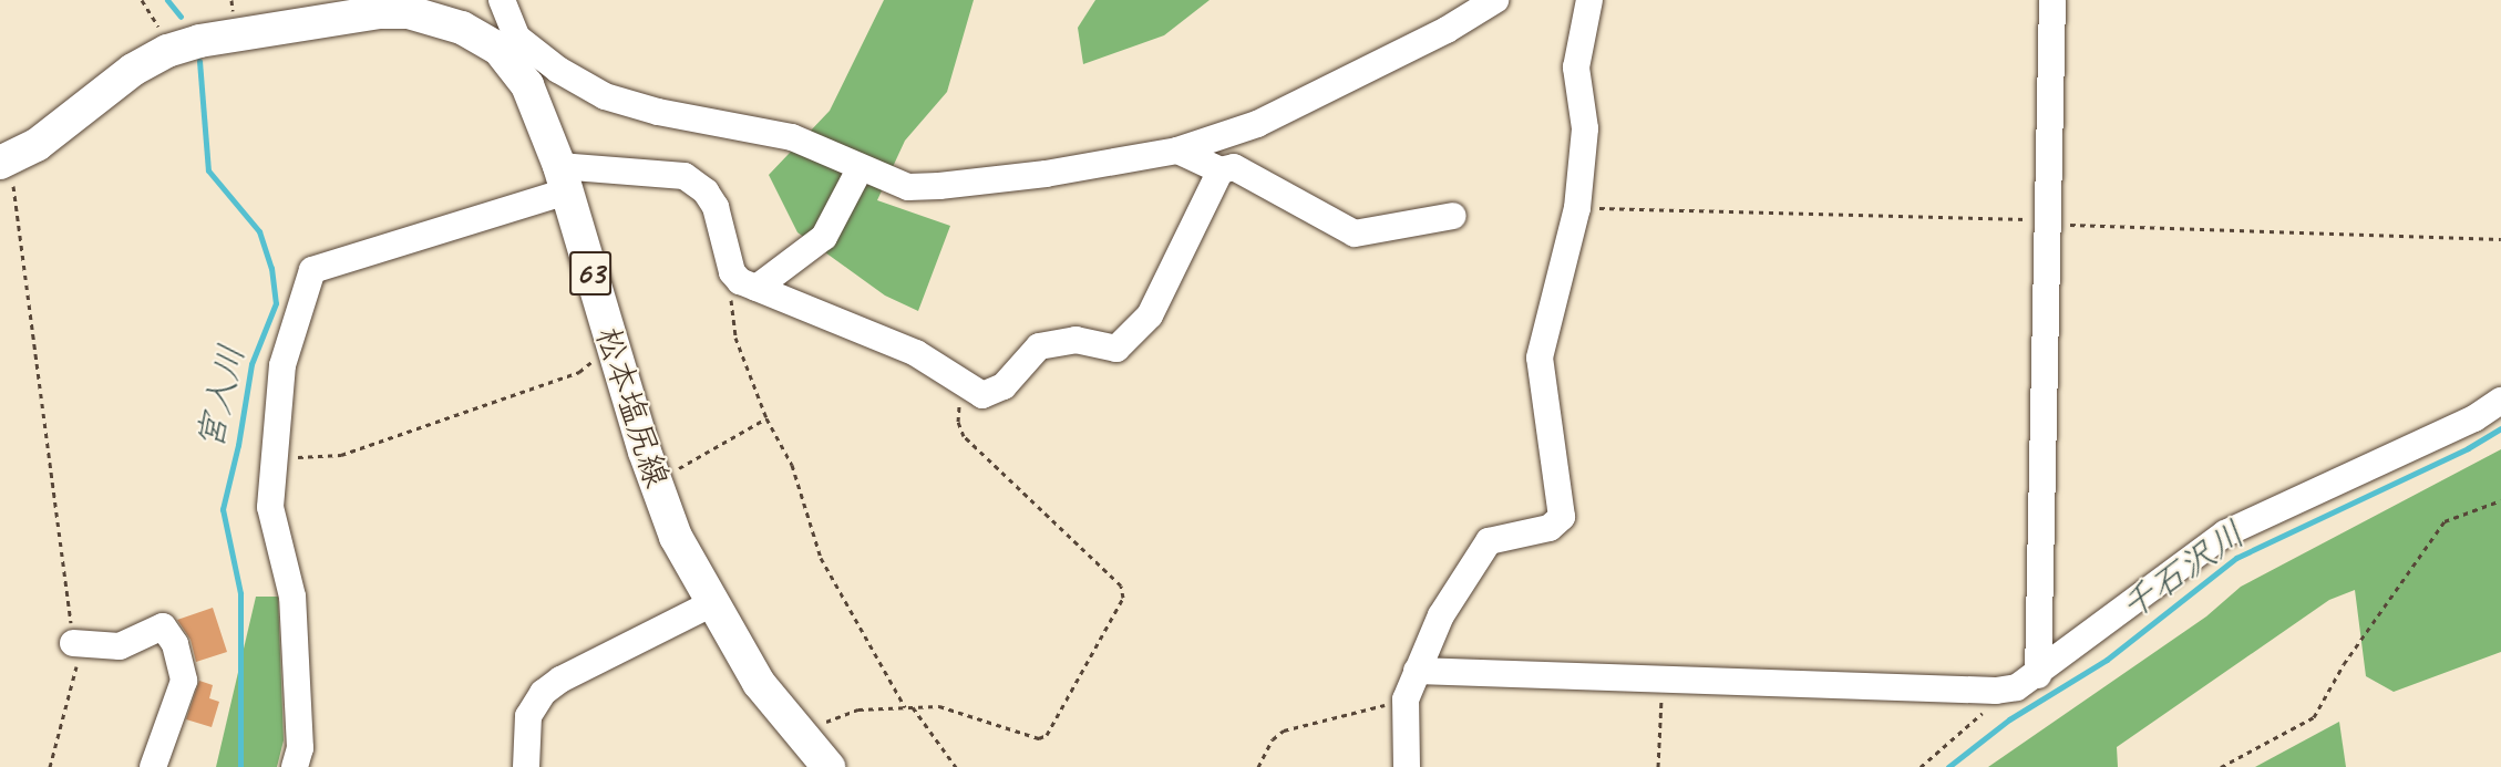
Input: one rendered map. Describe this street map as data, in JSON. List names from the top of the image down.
{
  "streets": {
    "main road": ["63", "松本塩尻線"]
  },
  "water": ["宮入川", "千石沢川"]
}
